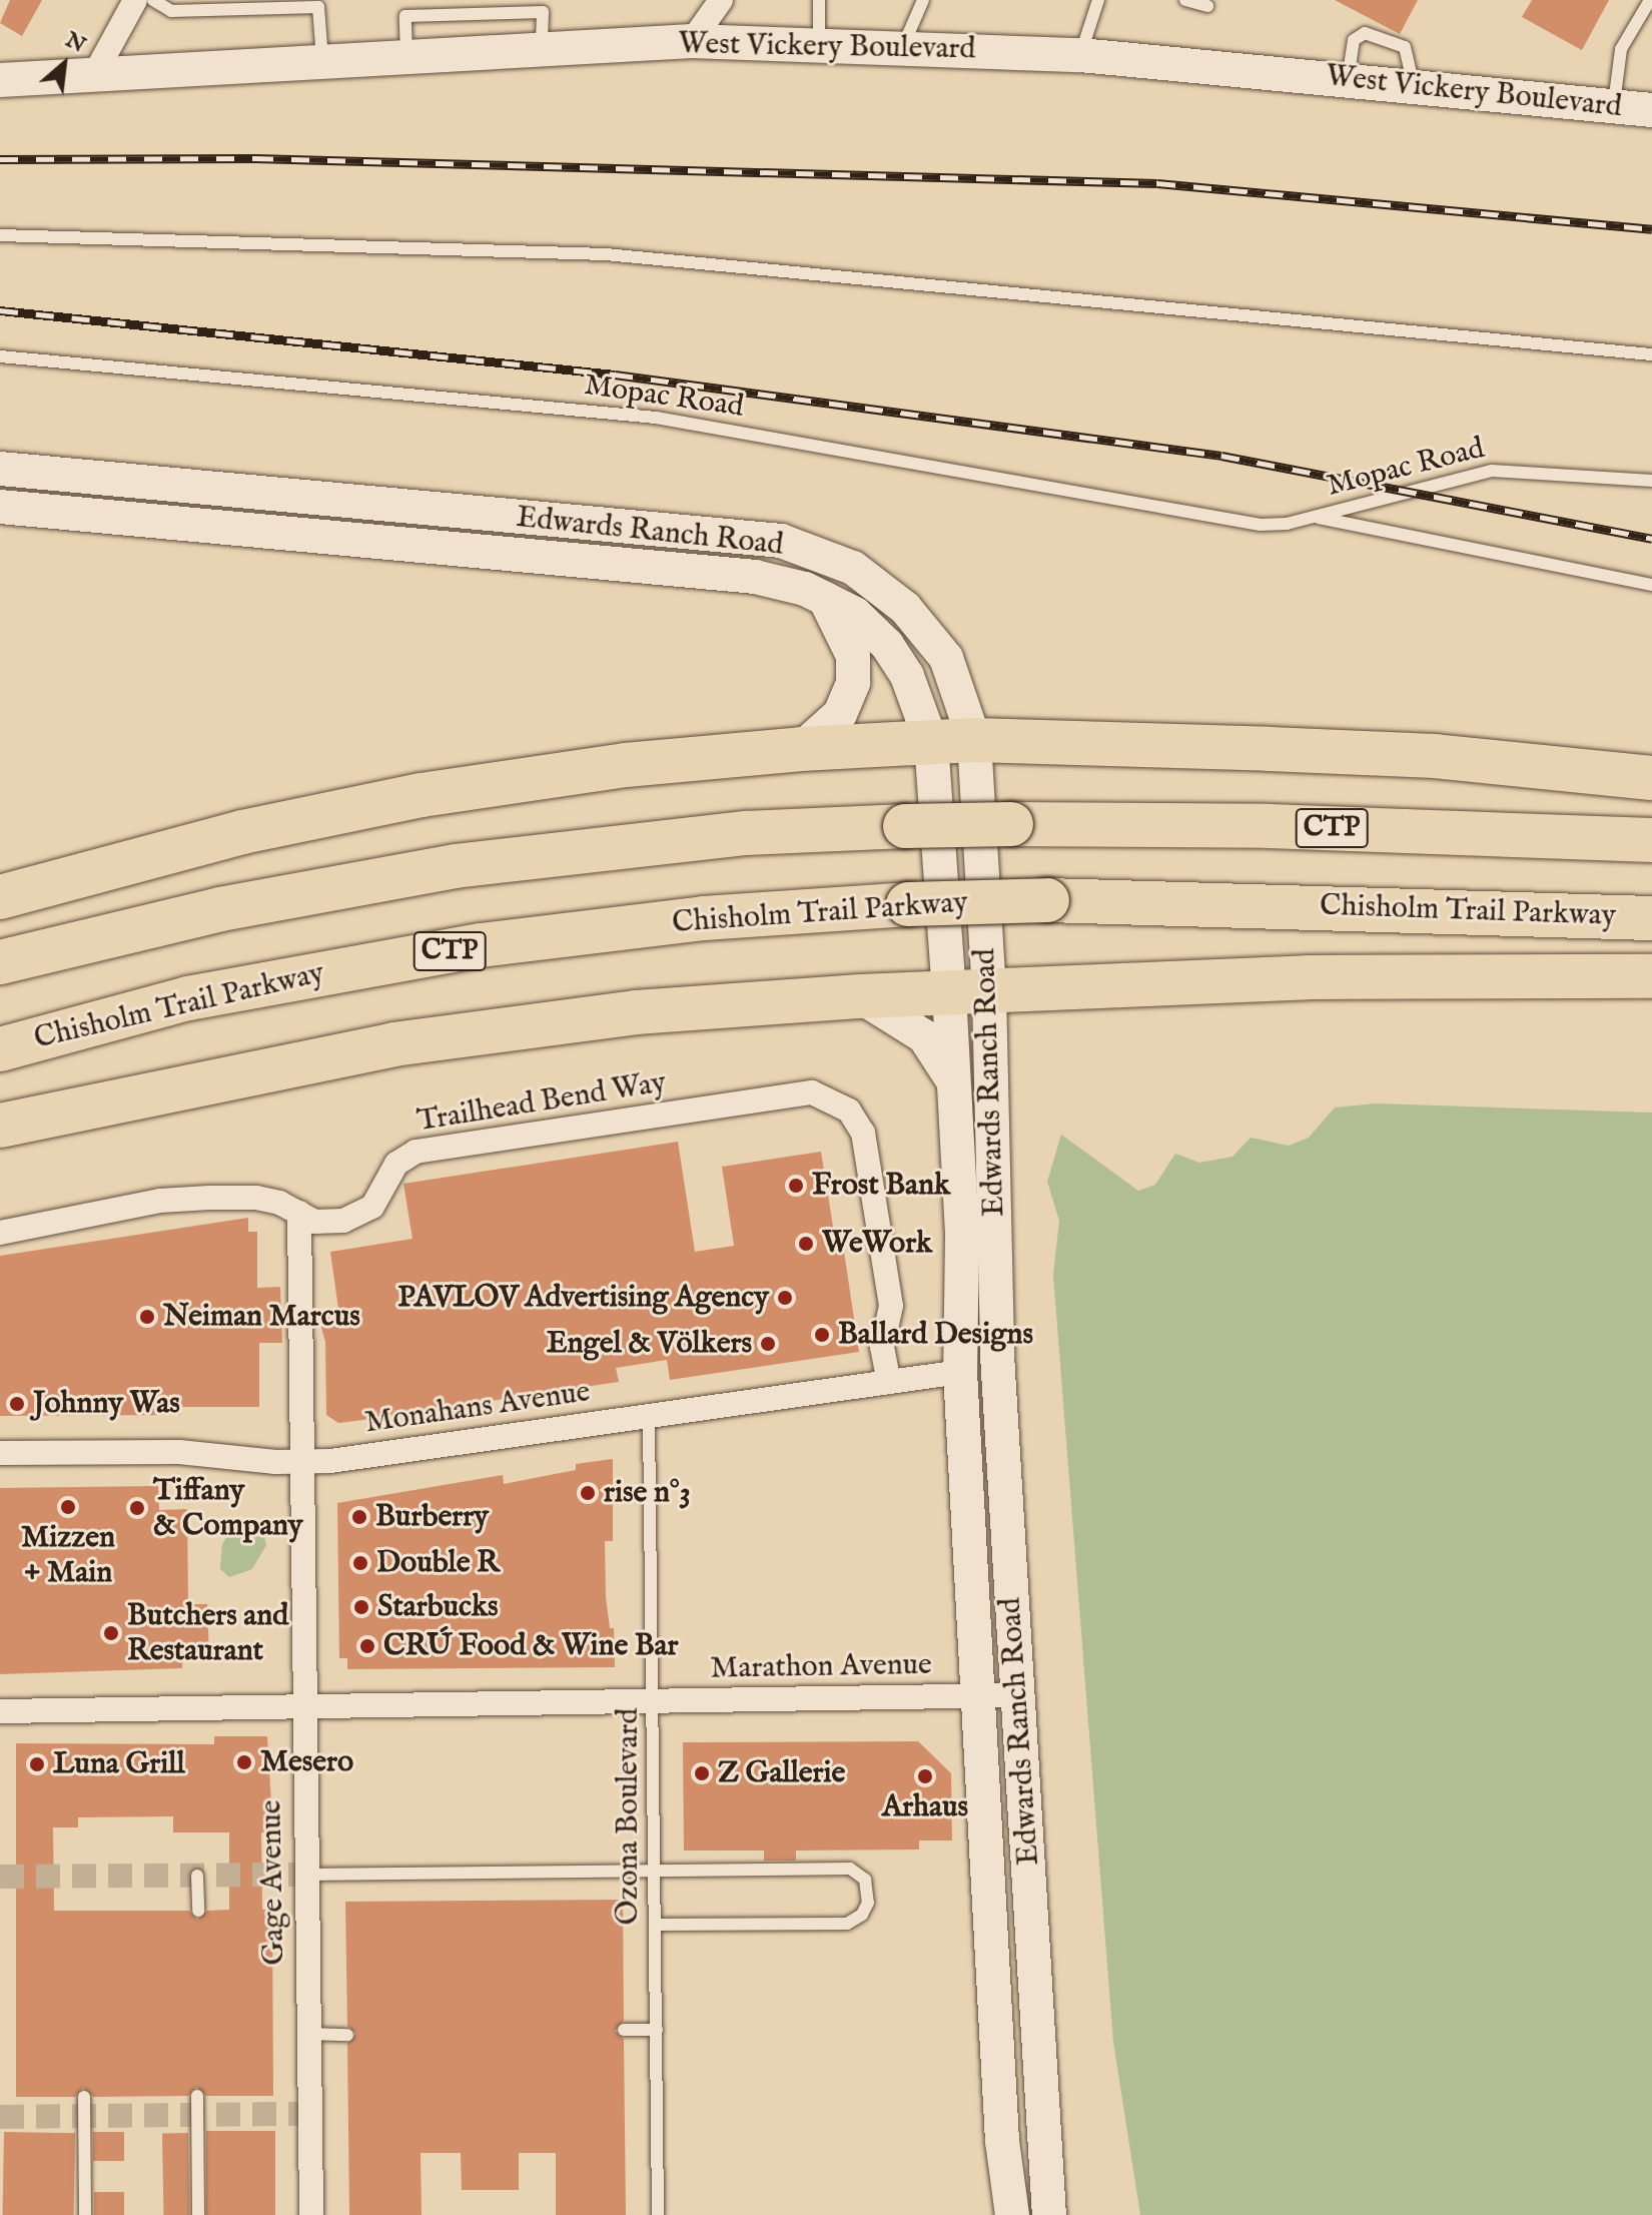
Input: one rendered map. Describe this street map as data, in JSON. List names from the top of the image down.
{
  "streets": {
    "highway": ["CTP", "Chisholm Trail Parkway"],
    "street": [
      "West Vickery Boulevard",
      "Edwards Ranch Road",
      "Trailhead Bend Way",
      "Monahans Avenue",
      "Marathon Avenue",
      "Gage Avenue"
    ],
    "lane": ["Mopac Road", "Ozona Boulevard"]
  },
  "crossings": [
    ["Edwards Ranch Road", "Monahans Avenue"],
    ["Edwards Ranch Road", "Marathon Avenue"],
    ["Trailhead Bend Way", "Monahans Avenue"],
    ["Trailhead Bend Way", "Gage Avenue"],
    ["Monahans Avenue", "Ozona Boulevard"],
    ["Monahans Avenue", "Gage Avenue"],
    ["Marathon Avenue", "Ozona Boulevard"],
    ["Marathon Avenue", "Gage Avenue"]
  ],
  "places": [
    "Frost Bank",
    "WeWork",
    "PAVLOV Advertising Agency",
    "Neiman Marcus",
    "Ballard Designs",
    "Engel & Völkers",
    "Johnny Was",
    "rise n°3",
    "Mizzen + Main",
    "Tiffany & Company",
    "Burberry",
    "Double R",
    "Starbucks",
    "Butchers and Restaurant",
    "CRÚ Food & Wine Bar",
    "Mesero",
    "Luna Grill",
    "Z Gallerie",
    "Arhaus"
  ],
  "north": "top right"
}
